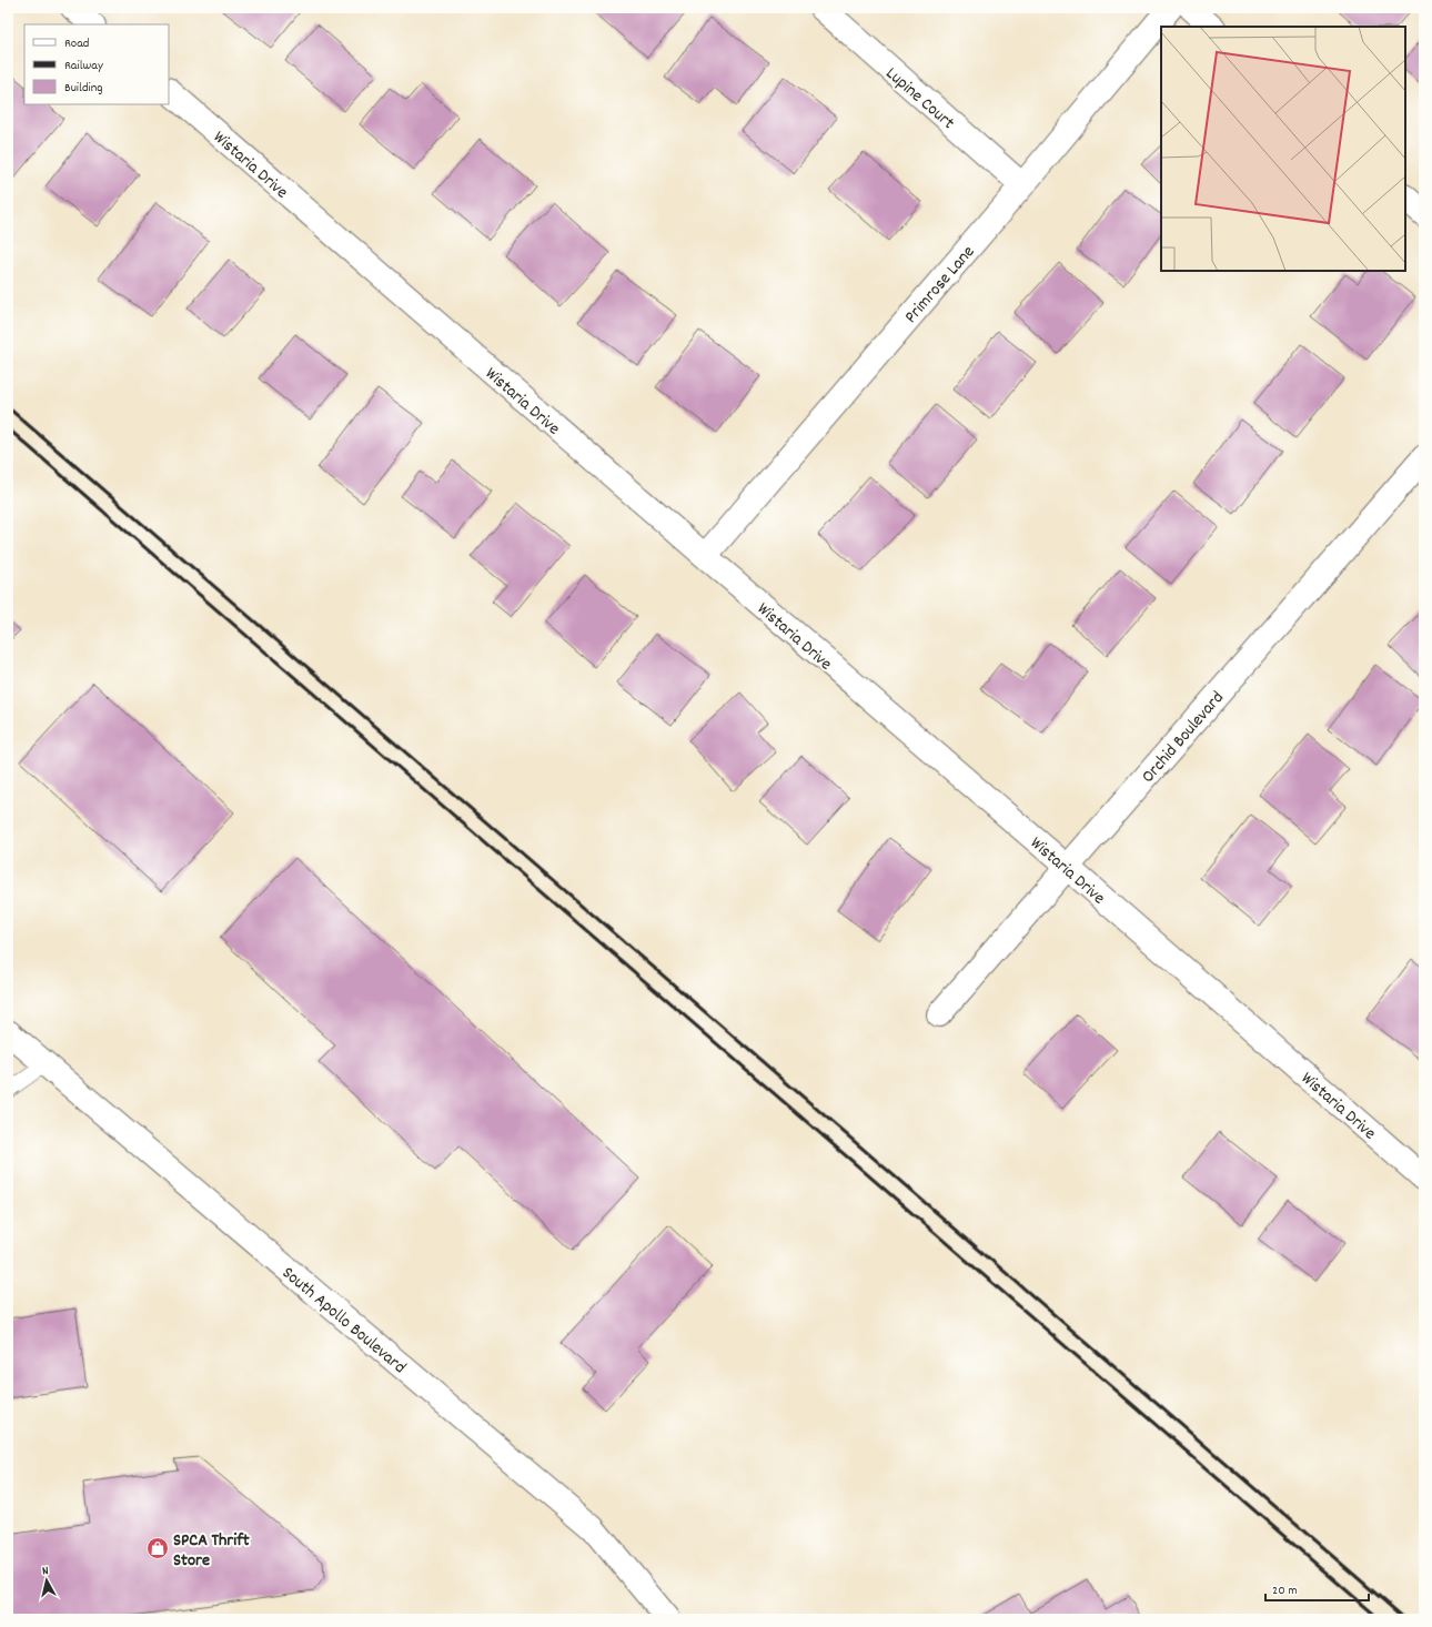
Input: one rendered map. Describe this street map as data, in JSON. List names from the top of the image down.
{
  "streets": {
    "street": [
      "Lupine Court",
      "Wistaria Drive",
      "Primrose Lane",
      "Orchid Boulevard",
      "South Apollo Boulevard"
    ]
  },
  "crossings": [
    ["Lupine Court", "Primrose Lane"],
    ["Wistaria Drive", "Primrose Lane"],
    ["Wistaria Drive", "Orchid Boulevard"]
  ],
  "places": {
    "shop": ["SPCA Thrift Store"]
  },
  "legend": ["Road", "Railway", "Building"],
  "scale_bar": "20 m",
  "north": "top"
}
